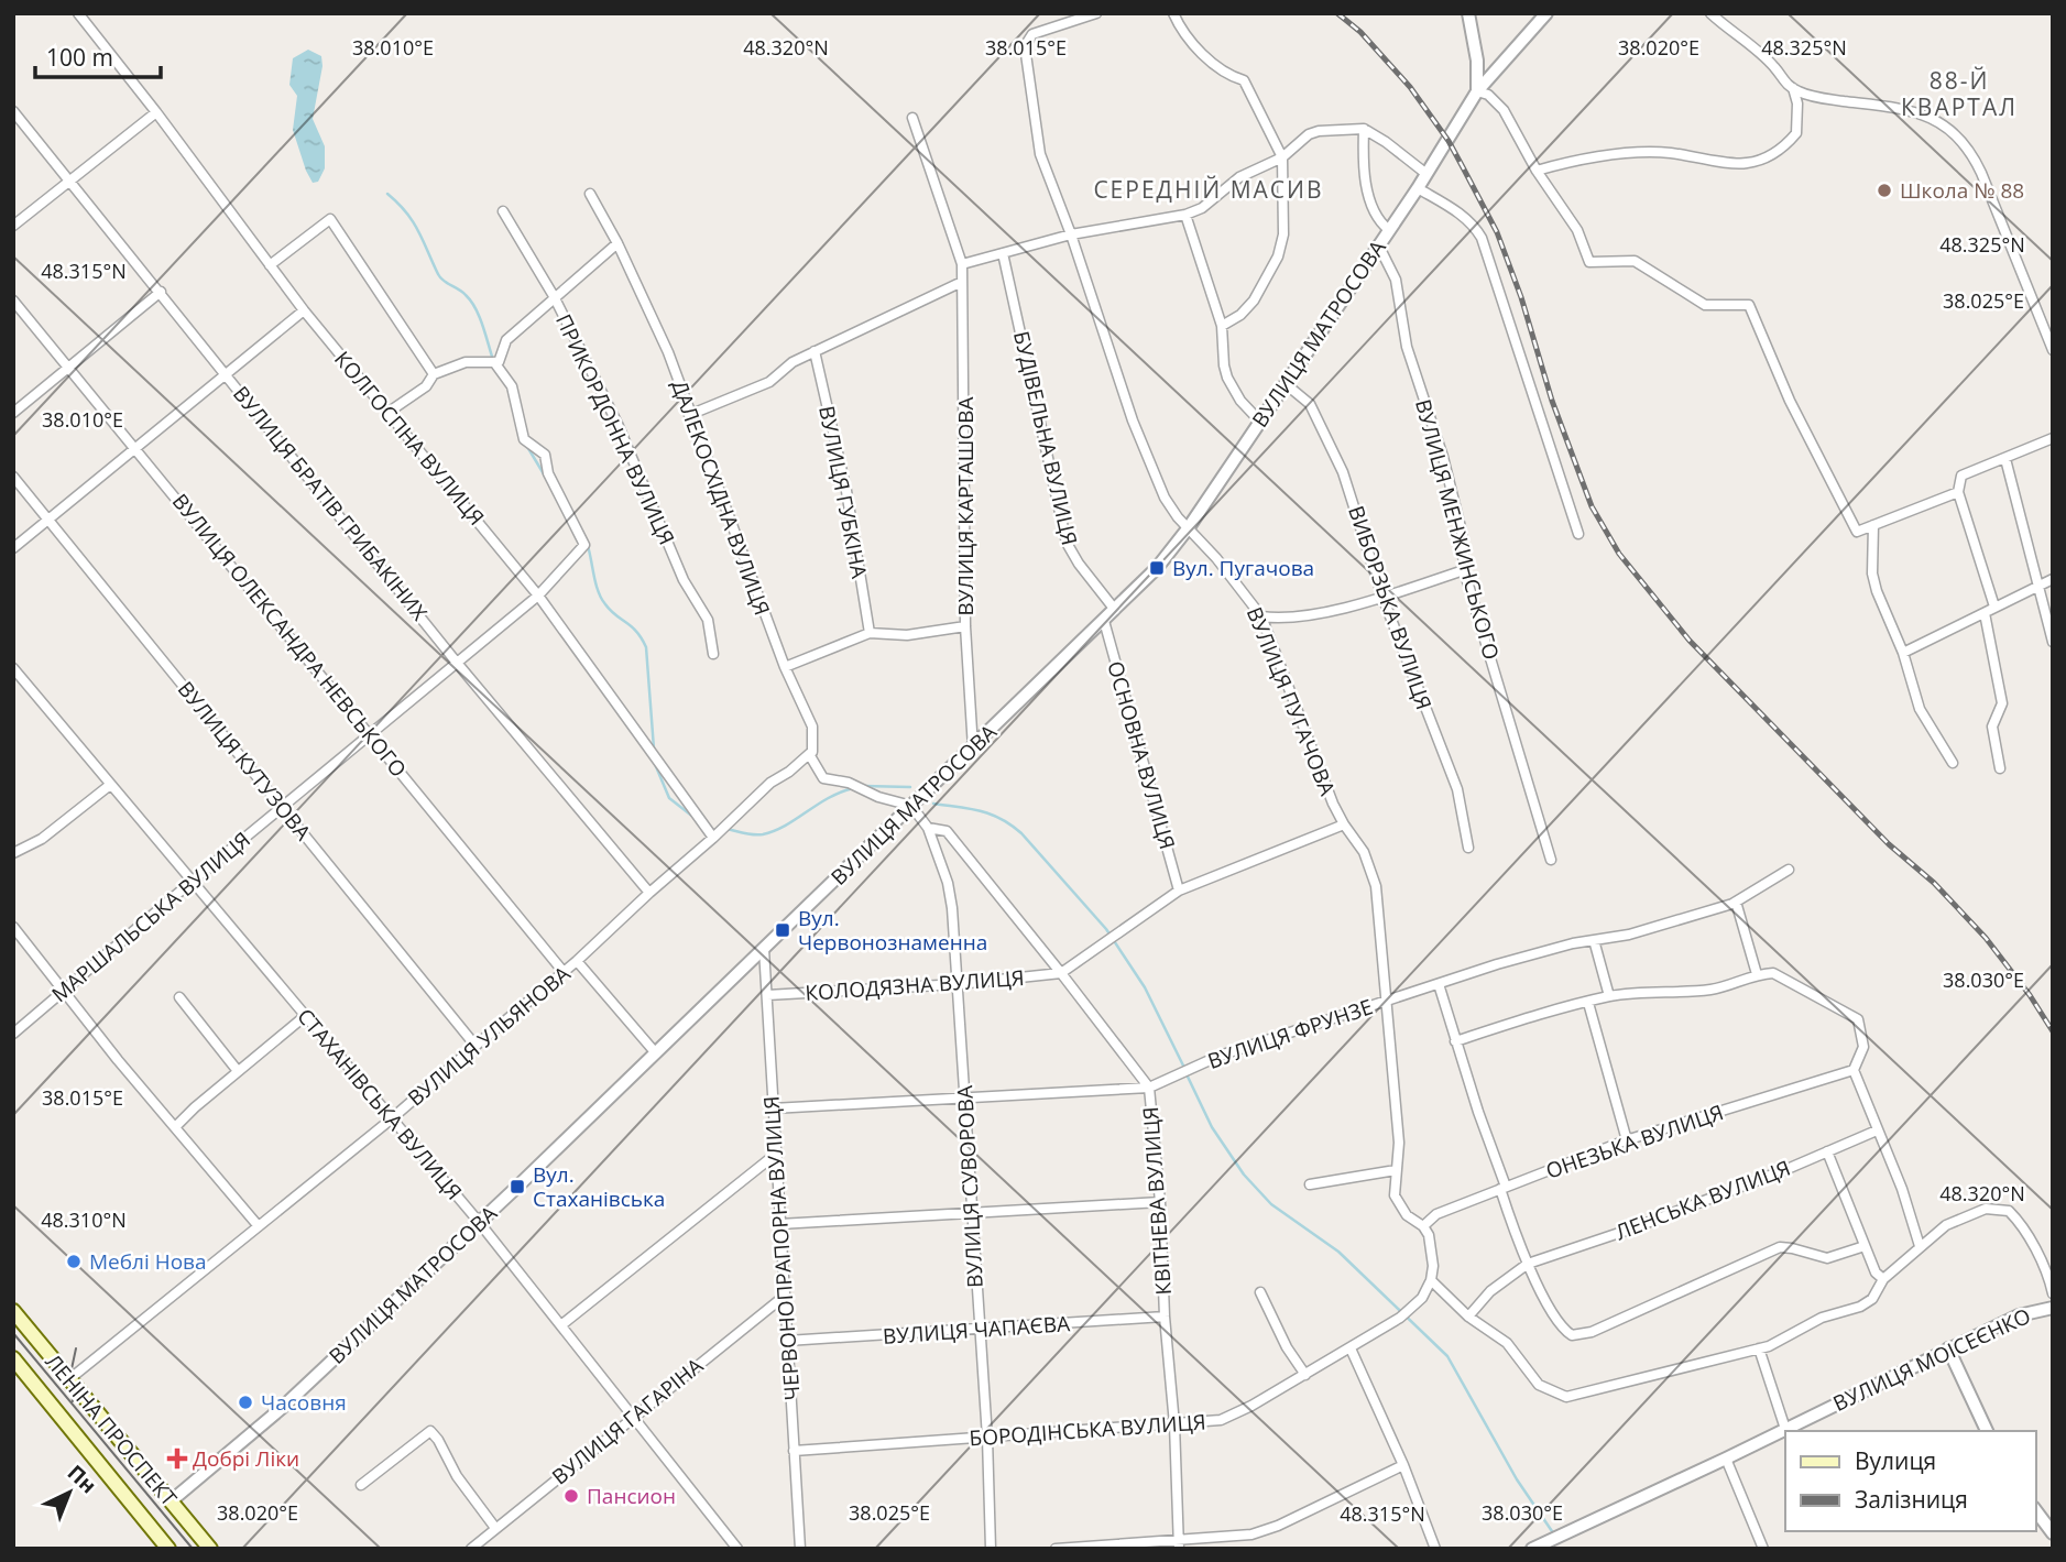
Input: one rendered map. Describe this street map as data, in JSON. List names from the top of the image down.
{
  "streets": {
    "main road": ["ЛЕНІНА ПРОСПЕКТ"],
    "street": [
      "ВУЛИЦЯ МАТРОСОВА",
      "ПРИКОРДОННА ВУЛИЦЯ",
      "КОЛГОСПНА ВУЛИЦЯ",
      "БУДІВЕЛЬНА ВУЛИЦЯ",
      "ВУЛИЦЯ ГУБКІНА",
      "ДАЛЕКОСХІДНА ВУЛИЦЯ",
      "ВУЛИЦЯ БРАТІВ ГРИБАКІНИХ",
      "ВУЛИЦЯ КАРТАШОВА",
      "ВУЛИЦЯ МЕНЖИНСЬКОГО",
      "ВИБОРЗЬКА ВУЛИЦЯ",
      "ВУЛИЦЯ ОЛЕКСАНДРА НЕВСЬКОГО",
      "ВУЛИЦЯ ПУГАЧОВА",
      "ОСНОВНА ВУЛИЦЯ",
      "ВУЛИЦЯ КУТУЗОВА",
      "МАРШАЛЬСЬКА ВУЛИЦЯ",
      "КОЛОДЯЗНА ВУЛИЦЯ",
      "ВУЛИЦЯ ФРУНЗЕ",
      "ВУЛИЦЯ УЛЬЯНОВА",
      "СТАХАНІВСЬКА ВУЛИЦЯ",
      "ОНЕЗЬКА ВУЛИЦЯ",
      "ВУЛИЦЯ СУВОРОВА",
      "ЛЕНСЬКА ВУЛИЦЯ",
      "КВІТНЕВА ВУЛИЦЯ",
      "ЧЕРВОНОПРАПОРНА ВУЛИЦЯ",
      "ВУЛИЦЯ ЧАПАЄВА",
      "ВУЛИЦЯ МОІСЕЄНКО",
      "ВУЛИЦЯ ГАГАРІНА",
      "БОРОДІНСЬКА ВУЛИЦЯ"
    ]
  },
  "crossings": [
    ["ВУЛИЦЯ МАТРОСОВА", "БУДІВЕЛЬНА ВУЛИЦЯ"],
    ["ВУЛИЦЯ МАТРОСОВА", "ВУЛИЦЯ КАРТАШОВА"],
    ["ВУЛИЦЯ МАТРОСОВА", "ВУЛИЦЯ МЕНЖИНСЬКОГО"],
    ["ВУЛИЦЯ МАТРОСОВА", "ВИБОРЗЬКА ВУЛИЦЯ"],
    ["ВУЛИЦЯ МАТРОСОВА", "ВУЛИЦЯ ПУГАЧОВА"],
    ["ВУЛИЦЯ МАТРОСОВА", "ОСНОВНА ВУЛИЦЯ"],
    ["ВУЛИЦЯ МАТРОСОВА", "СТАХАНІВСЬКА ВУЛИЦЯ"],
    ["ВУЛИЦЯ МАТРОСОВА", "КВІТНЕВА ВУЛИЦЯ"],
    ["ВУЛИЦЯ МАТРОСОВА", "ЧЕРВОНОПРАПОРНА ВУЛИЦЯ"],
    ["ВУЛИЦЯ МАТРОСОВА", "ЛЕНІНА ПРОСПЕКТ"],
    ["КОЛГОСПНА ВУЛИЦЯ", "МАРШАЛЬСЬКА ВУЛИЦЯ"],
    ["КОЛГОСПНА ВУЛИЦЯ", "ВУЛИЦЯ УЛЬЯНОВА"],
    ["ВУЛИЦЯ БРАТІВ ГРИБАКІНИХ", "МАРШАЛЬСЬКА ВУЛИЦЯ"],
    ["ВУЛИЦЯ БРАТІВ ГРИБАКІНИХ", "ВУЛИЦЯ УЛЬЯНОВА"],
    ["ВУЛИЦЯ ОЛЕКСАНДРА НЕВСЬКОГО", "МАРШАЛЬСЬКА ВУЛИЦЯ"],
    ["ВУЛИЦЯ ОЛЕКСАНДРА НЕВСЬКОГО", "ВУЛИЦЯ УЛЬЯНОВА"],
    ["ВУЛИЦЯ ПУГАЧОВА", "ВУЛИЦЯ ФРУНЗЕ"],
    ["ВУЛИЦЯ ПУГАЧОВА", "ОНЕЗЬКА ВУЛИЦЯ"],
    ["ВУЛИЦЯ КУТУЗОВА", "МАРШАЛЬСЬКА ВУЛИЦЯ"],
    ["ВУЛИЦЯ КУТУЗОВА", "ВУЛИЦЯ УЛЬЯНОВА"],
    ["МАРШАЛЬСЬКА ВУЛИЦЯ", "СТАХАНІВСЬКА ВУЛИЦЯ"],
    ["КОЛОДЯЗНА ВУЛИЦЯ", "ВУЛИЦЯ СУВОРОВА"],
    ["КОЛОДЯЗНА ВУЛИЦЯ", "КВІТНЕВА ВУЛИЦЯ"],
    ["КОЛОДЯЗНА ВУЛИЦЯ", "ЧЕРВОНОПРАПОРНА ВУЛИЦЯ"],
    ["ВУЛИЦЯ ФРУНЗЕ", "ВУЛИЦЯ СУВОРОВА"],
    ["ВУЛИЦЯ ФРУНЗЕ", "КВІТНЕВА ВУЛИЦЯ"],
    ["ВУЛИЦЯ ФРУНЗЕ", "ЧЕРВОНОПРАПОРНА ВУЛИЦЯ"],
    ["ВУЛИЦЯ УЛЬЯНОВА", "СТАХАНІВСЬКА ВУЛИЦЯ"],
    ["ВУЛИЦЯ УЛЬЯНОВА", "ЛЕНІНА ПРОСПЕКТ"],
    ["СТАХАНІВСЬКА ВУЛИЦЯ", "ВУЛИЦЯ ГАГАРІНА"],
    ["ВУЛИЦЯ СУВОРОВА", "КВІТНЕВА ВУЛИЦЯ"],
    ["ВУЛИЦЯ СУВОРОВА", "ВУЛИЦЯ ЧАПАЄВА"],
    ["ВУЛИЦЯ СУВОРОВА", "БОРОДІНСЬКА ВУЛИЦЯ"],
    ["КВІТНЕВА ВУЛИЦЯ", "ВУЛИЦЯ ЧАПАЄВА"],
    ["КВІТНЕВА ВУЛИЦЯ", "БОРОДІНСЬКА ВУЛИЦЯ"],
    ["ЧЕРВОНОПРАПОРНА ВУЛИЦЯ", "ВУЛИЦЯ ЧАПАЄВА"],
    ["ЧЕРВОНОПРАПОРНА ВУЛИЦЯ", "ВУЛИЦЯ ГАГАРІНА"],
    ["ЧЕРВОНОПРАПОРНА ВУЛИЦЯ", "БОРОДІНСЬКА ВУЛИЦЯ"]
  ],
  "districts": ["88-Й КВАРТАЛ", "СЕРЕДНІЙ МАСИВ"],
  "places": {
    "other": [
      "Школа № 88",
      "Меблі Нова",
      "Часовня",
      "Пансион"
    ],
    "transit": ["Вул. Пугачова", "Вул. Червонознаменна", "Вул. Стаханівська"],
    "health": ["Добрі Ліки"]
  },
  "legend": ["Вулиця", "Залізниця"],
  "scale_bar": "100 m",
  "north": "top right",
  "coordinates": [
    "48.325°N",
    "48.320°N",
    "38.010°E",
    "38.015°E",
    "38.020°E",
    "48.315°N",
    "38.025°E",
    "38.030°E",
    "48.310°N"
  ]
}
